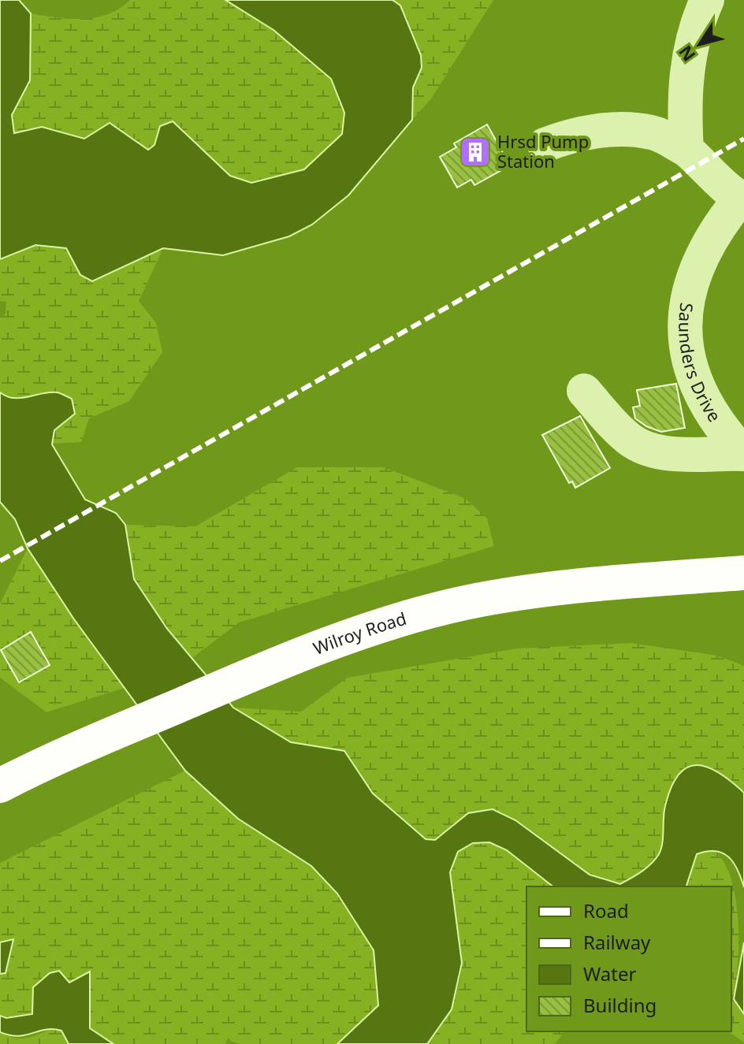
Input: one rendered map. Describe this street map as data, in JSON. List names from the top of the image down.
{
  "streets": {
    "main road": ["Wilroy Road"],
    "street": ["Saunders Drive"]
  },
  "places": {
    "building": ["Hrsd Pump Station"]
  },
  "legend": [
    "Road",
    "Railway",
    "Water",
    "Building"
  ],
  "north": "bottom left"
}
